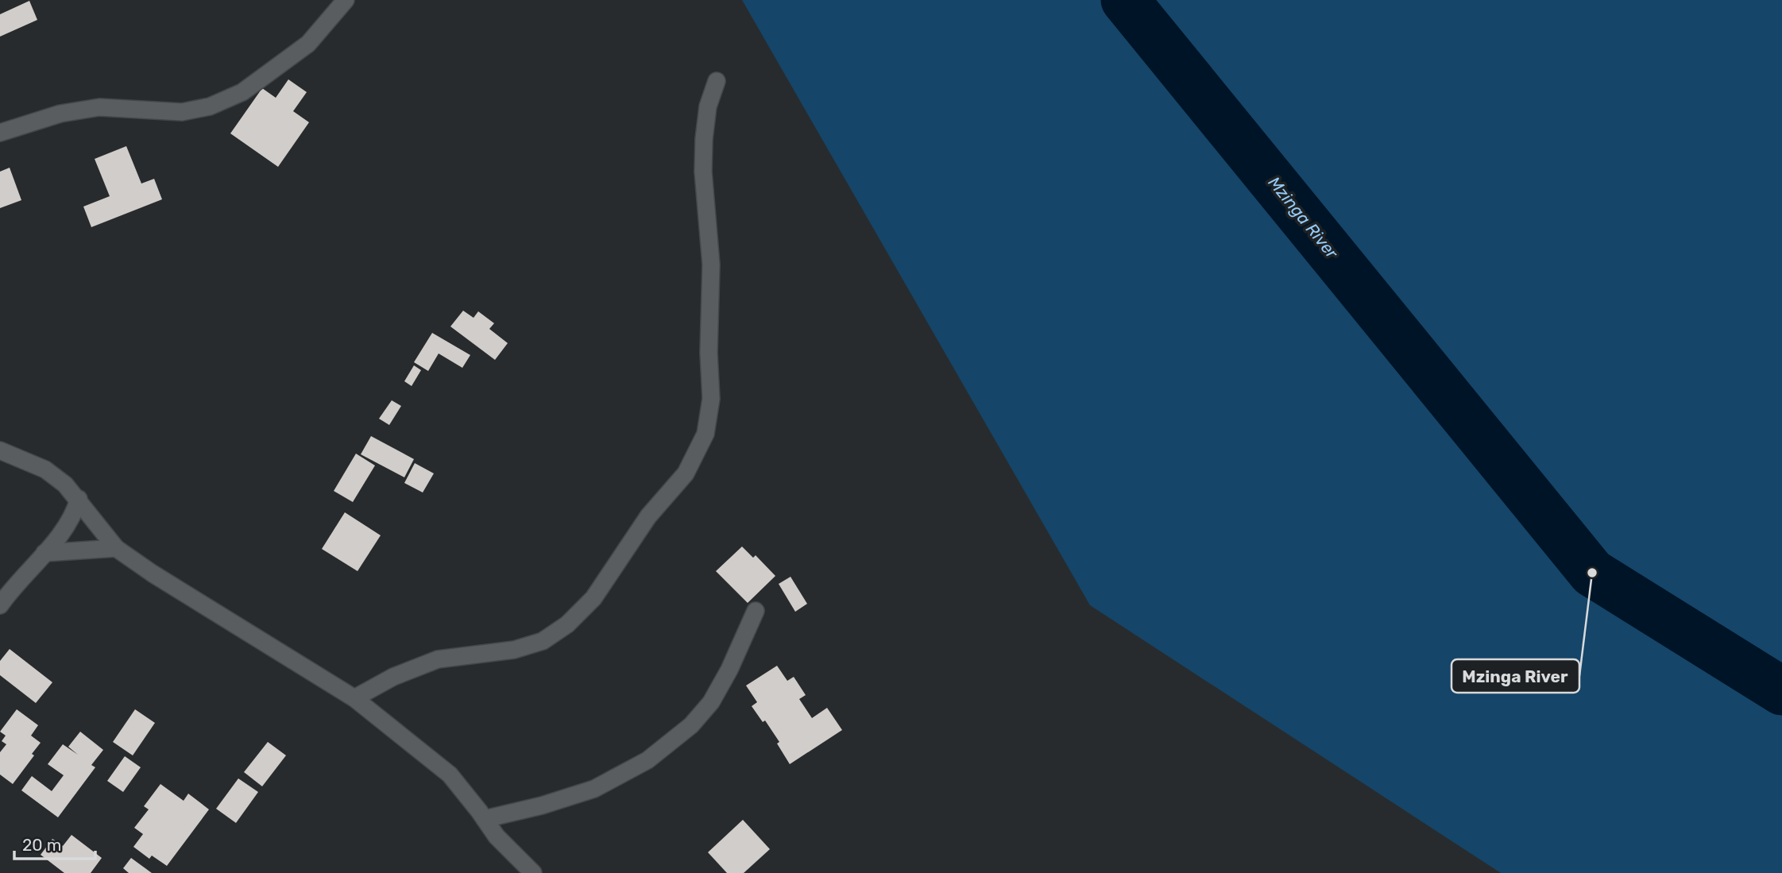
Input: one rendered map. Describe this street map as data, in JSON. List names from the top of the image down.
{
  "water": ["Mzinga River"],
  "places": ["Mzinga River"],
  "scale_bar": "20 m"
}
